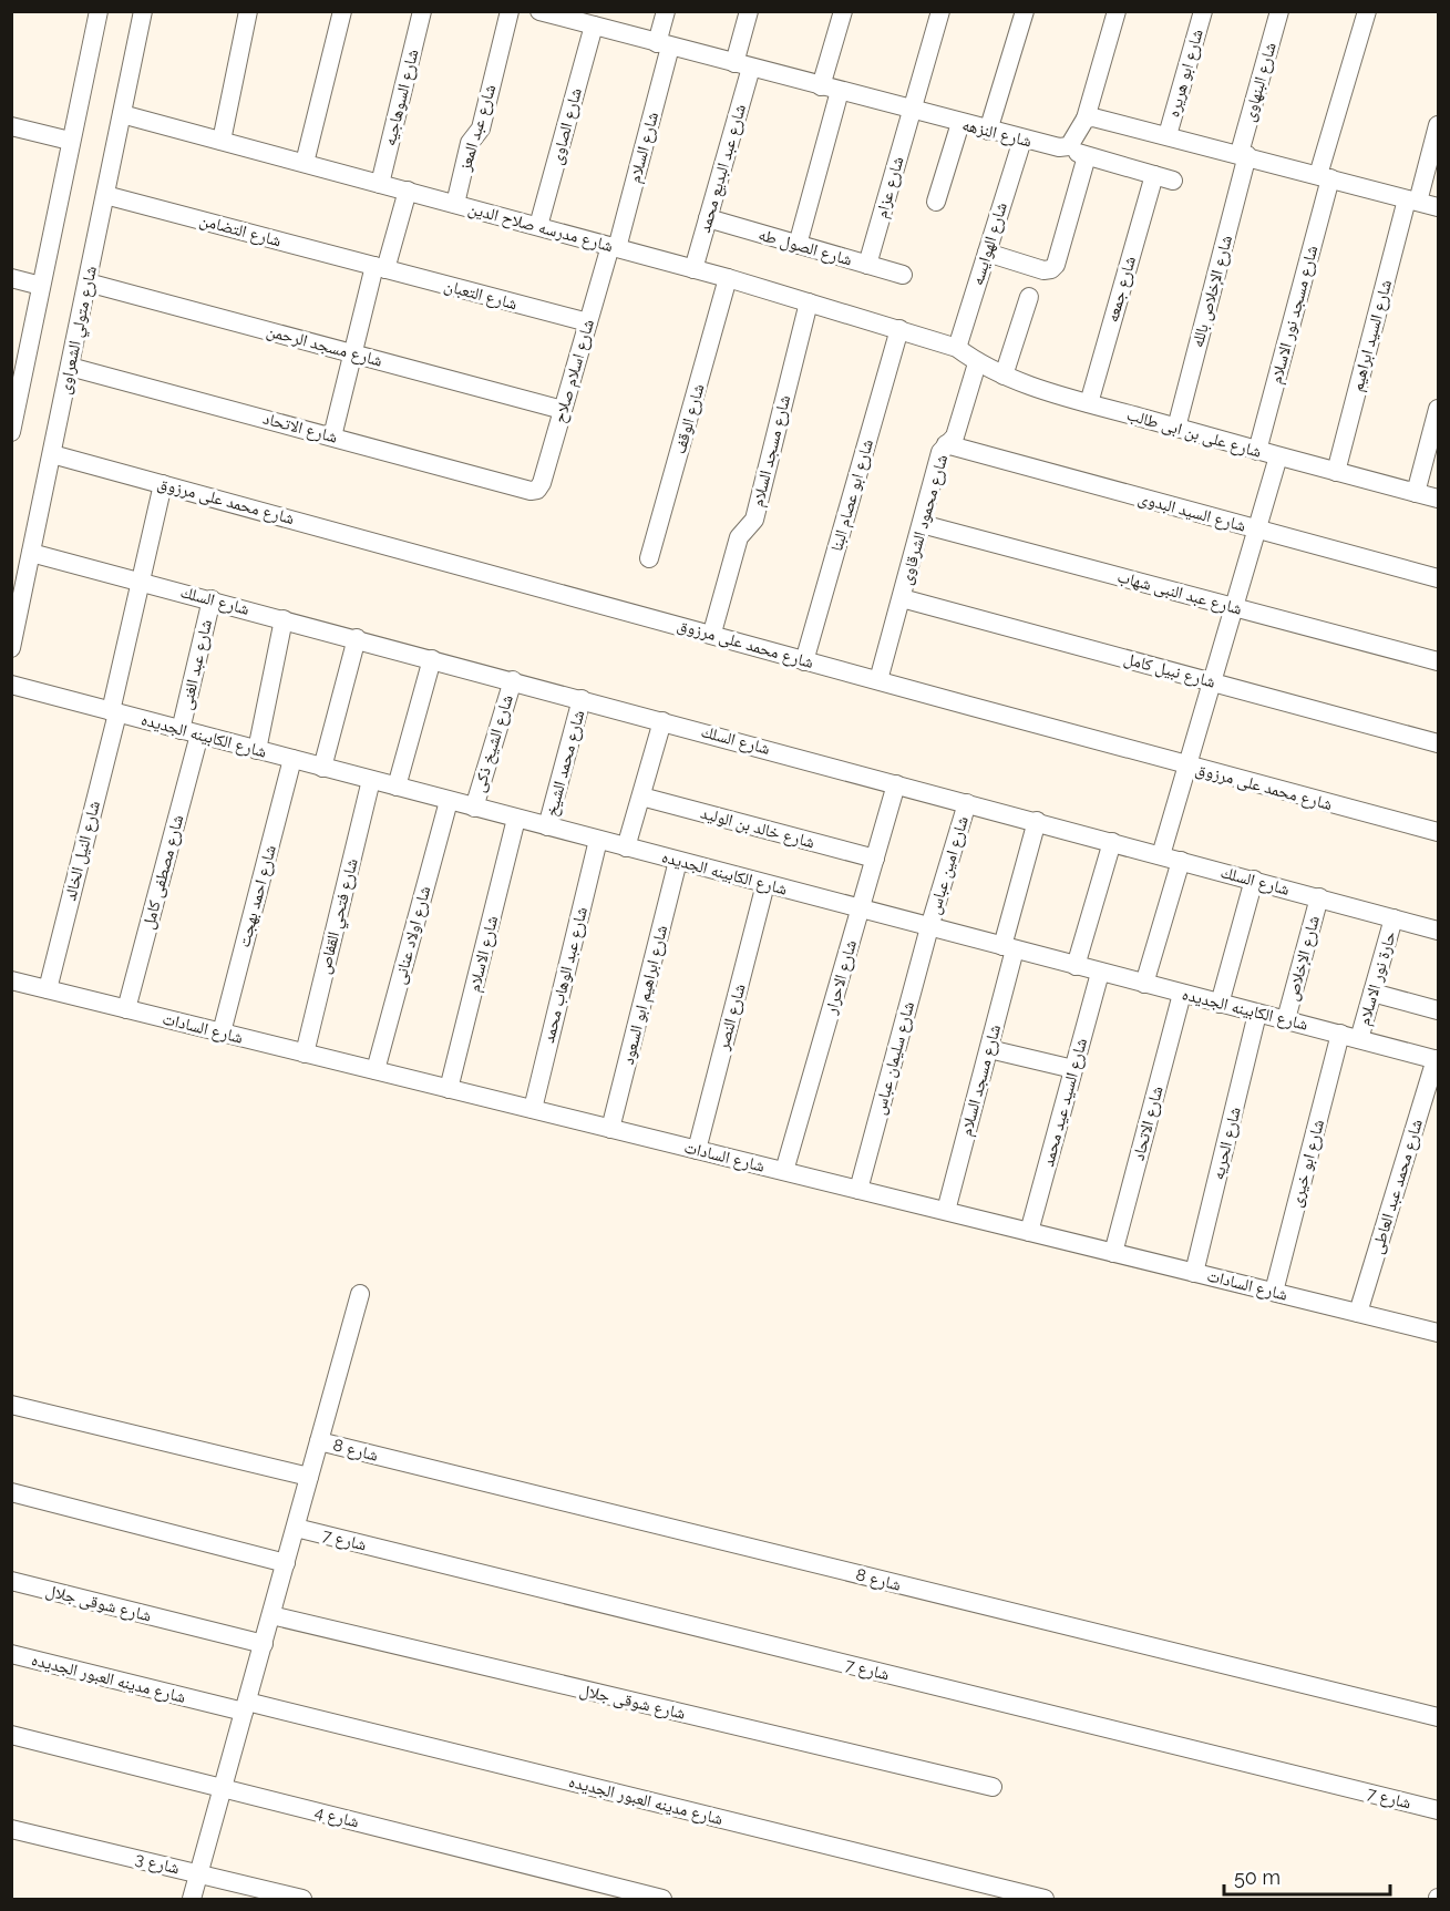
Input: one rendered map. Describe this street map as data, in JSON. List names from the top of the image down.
{
  "streets": {
    "street": [
      "شارع ابو هريره",
      "شارع البنهاوى",
      "شارع السوهاجيه",
      "شارع الصاوى",
      "شارع عبد المعز",
      "شارع النزهه",
      "شارع السلام",
      "شارع عبد البديع محمد",
      "شارع عزام",
      "شارع مدرسه صلاح الدين",
      "شارع التضامن",
      "شارع الهوايسه",
      "شارع الصول طه",
      "شارع جمعه",
      "شارع الإخلاص بالله",
      "شارع التعبان",
      "شارع مسجد نور الاسلام",
      "شارع متولي الشعراوى",
      "شارع السيد ابراهيم",
      "شارع مسجد الرحمن",
      "شارع اسلام صلاح",
      "شارع الوقف",
      "شارع الاتحاد",
      "شارع على بن ابى طالب",
      "شارع مسجد السلام",
      "شارع ابو عصام البنا",
      "شارع محمد على مرزوق",
      "شارع السيد البدوى",
      "شارع محمود الشرقاوى",
      "شارع عبد النبى شهاب",
      "شارع السلك",
      "شارع عبد الغنى",
      "شارع نبيل كامل",
      "شارع الكابينه الجديده",
      "شارع الشيخ ذكى",
      "شارع محمد الشيخ",
      "شارع خالد بن الوليد",
      "شارع النيل الخالد",
      "شارع امين عباس",
      "شارع مصطفى كامل",
      "شارع احمد بهجت",
      "شارع فتحي القفاص",
      "شارع اولاد عنانى",
      "شارع الاسلام",
      "شارع الإخلاص",
      "شارع عبد الوهاب محمد",
      "شارع الاحرار",
      "حارة نور الاسلام",
      "شارع ابراهيم ابو السعود",
      "شارع النصر",
      "شارع السادات",
      "شارع سليمان عباس",
      "شارع السيد عيد محمد",
      "شارع الحريه",
      "شارع ابو خيرى",
      "شارع محمد عبد العاطى",
      "شارع 8",
      "شارع 7",
      "شارع شوقى جلال",
      "شارع مدينه العبور الجديده",
      "شارع 4",
      "شارع 3"
    ]
  },
  "crossings": [
    ["شارع البنهاوى", "شارع الإخلاص بالله"],
    ["شارع السوهاجيه", "شارع مدرسه صلاح الدين"],
    ["شارع الصاوى", "شارع النزهه"],
    ["شارع الصاوى", "شارع مدرسه صلاح الدين"],
    ["شارع عبد المعز", "شارع مدرسه صلاح الدين"],
    ["شارع النزهه", "شارع السلام"],
    ["شارع النزهه", "شارع عبد البديع محمد"],
    ["شارع النزهه", "شارع عزام"],
    ["شارع النزهه", "شارع الهوايسه"],
    ["شارع السلام", "شارع مدرسه صلاح الدين"],
    ["شارع السلام", "شارع اسلام صلاح"],
    ["شارع عبد البديع محمد", "شارع مدرسه صلاح الدين"],
    ["شارع عبد البديع محمد", "شارع الصول طه"],
    ["شارع عزام", "شارع الصول طه"],
    ["شارع مدرسه صلاح الدين", "شارع الهوايسه"],
    ["شارع مدرسه صلاح الدين", "شارع متولي الشعراوى"],
    ["شارع مدرسه صلاح الدين", "شارع اسلام صلاح"],
    ["شارع مدرسه صلاح الدين", "شارع الوقف"],
    ["شارع مدرسه صلاح الدين", "شارع على بن ابى طالب"],
    ["شارع مدرسه صلاح الدين", "شارع مسجد السلام"],
    ["شارع مدرسه صلاح الدين", "شارع ابو عصام البنا"],
    ["شارع التضامن", "شارع التعبان"],
    ["شارع التضامن", "شارع متولي الشعراوى"],
    ["شارع الهوايسه", "شارع على بن ابى طالب"],
    ["شارع جمعه", "شارع على بن ابى طالب"],
    ["شارع الإخلاص بالله", "شارع على بن ابى طالب"],
    ["شارع التعبان", "شارع اسلام صلاح"],
    ["شارع مسجد نور الاسلام", "شارع على بن ابى طالب"],
    ["شارع متولي الشعراوى", "شارع مسجد الرحمن"],
    ["شارع متولي الشعراوى", "شارع الاتحاد"],
    ["شارع متولي الشعراوى", "شارع محمد على مرزوق"],
    ["شارع متولي الشعراوى", "شارع السلك"],
    ["شارع السيد ابراهيم", "شارع على بن ابى طالب"],
    ["شارع مسجد الرحمن", "شارع اسلام صلاح"],
    ["شارع اسلام صلاح", "شارع الاتحاد"],
    ["شارع الاتحاد", "شارع الكابينه الجديده"],
    ["شارع الاتحاد", "شارع السادات"],
    ["شارع على بن ابى طالب", "شارع محمود الشرقاوى"],
    ["شارع مسجد السلام", "شارع محمد على مرزوق"],
    ["شارع مسجد السلام", "شارع السلك"],
    ["شارع مسجد السلام", "شارع الكابينه الجديده"],
    ["شارع مسجد السلام", "شارع السادات"],
    ["شارع ابو عصام البنا", "شارع محمد على مرزوق"],
    ["شارع محمد على مرزوق", "شارع محمود الشرقاوى"],
    ["شارع محمد على مرزوق", "شارع النيل الخالد"],
    ["شارع السيد البدوى", "شارع محمود الشرقاوى"],
    ["شارع محمود الشرقاوى", "شارع عبد النبى شهاب"],
    ["شارع محمود الشرقاوى", "شارع نبيل كامل"],
    ["شارع السلك", "شارع عبد الغنى"],
    ["شارع السلك", "شارع الشيخ ذكى"],
    ["شارع السلك", "شارع محمد الشيخ"],
    ["شارع السلك", "شارع النيل الخالد"],
    ["شارع السلك", "شارع امين عباس"],
    ["شارع السلك", "شارع الإخلاص"],
    ["شارع السلك", "شارع الاحرار"],
    ["شارع السلك", "حارة نور الاسلام"],
    ["شارع عبد الغنى", "شارع الكابينه الجديده"],
    ["شارع الكابينه الجديده", "شارع الشيخ ذكى"],
    ["شارع الكابينه الجديده", "شارع محمد الشيخ"],
    ["شارع الكابينه الجديده", "شارع النيل الخالد"],
    ["شارع الكابينه الجديده", "شارع امين عباس"],
    ["شارع الكابينه الجديده", "شارع مصطفى كامل"],
    ["شارع الكابينه الجديده", "شارع احمد بهجت"],
    ["شارع الكابينه الجديده", "شارع فتحي القفاص"],
    ["شارع الكابينه الجديده", "شارع اولاد عنانى"],
    ["شارع الكابينه الجديده", "شارع الاسلام"],
    ["شارع الكابينه الجديده", "شارع الإخلاص"],
    ["شارع الكابينه الجديده", "شارع عبد الوهاب محمد"],
    ["شارع الكابينه الجديده", "شارع الاحرار"],
    ["شارع الكابينه الجديده", "حارة نور الاسلام"],
    ["شارع الكابينه الجديده", "شارع ابراهيم ابو السعود"],
    ["شارع الكابينه الجديده", "شارع النصر"],
    ["شارع الكابينه الجديده", "شارع سليمان عباس"],
    ["شارع الكابينه الجديده", "شارع السيد عيد محمد"],
    ["شارع الكابينه الجديده", "شارع الحريه"],
    ["شارع الكابينه الجديده", "شارع ابو خيرى"],
    ["شارع الكابينه الجديده", "شارع محمد عبد العاطى"],
    ["شارع خالد بن الوليد", "شارع الاحرار"],
    ["شارع النيل الخالد", "شارع السادات"],
    ["شارع امين عباس", "شارع سليمان عباس"],
    ["شارع مصطفى كامل", "شارع السادات"],
    ["شارع احمد بهجت", "شارع السادات"],
    ["شارع فتحي القفاص", "شارع السادات"],
    ["شارع اولاد عنانى", "شارع السادات"],
    ["شارع الاسلام", "شارع السادات"],
    ["شارع عبد الوهاب محمد", "شارع السادات"],
    ["شارع الاحرار", "شارع السادات"],
    ["حارة نور الاسلام", "شارع ابو خيرى"],
    ["شارع ابراهيم ابو السعود", "شارع السادات"],
    ["شارع النصر", "شارع السادات"],
    ["شارع السادات", "شارع سليمان عباس"],
    ["شارع السادات", "شارع السيد عيد محمد"],
    ["شارع السادات", "شارع الحريه"],
    ["شارع السادات", "شارع ابو خيرى"],
    ["شارع السادات", "شارع محمد عبد العاطى"]
  ],
  "scale_bar": "50 m"
}
